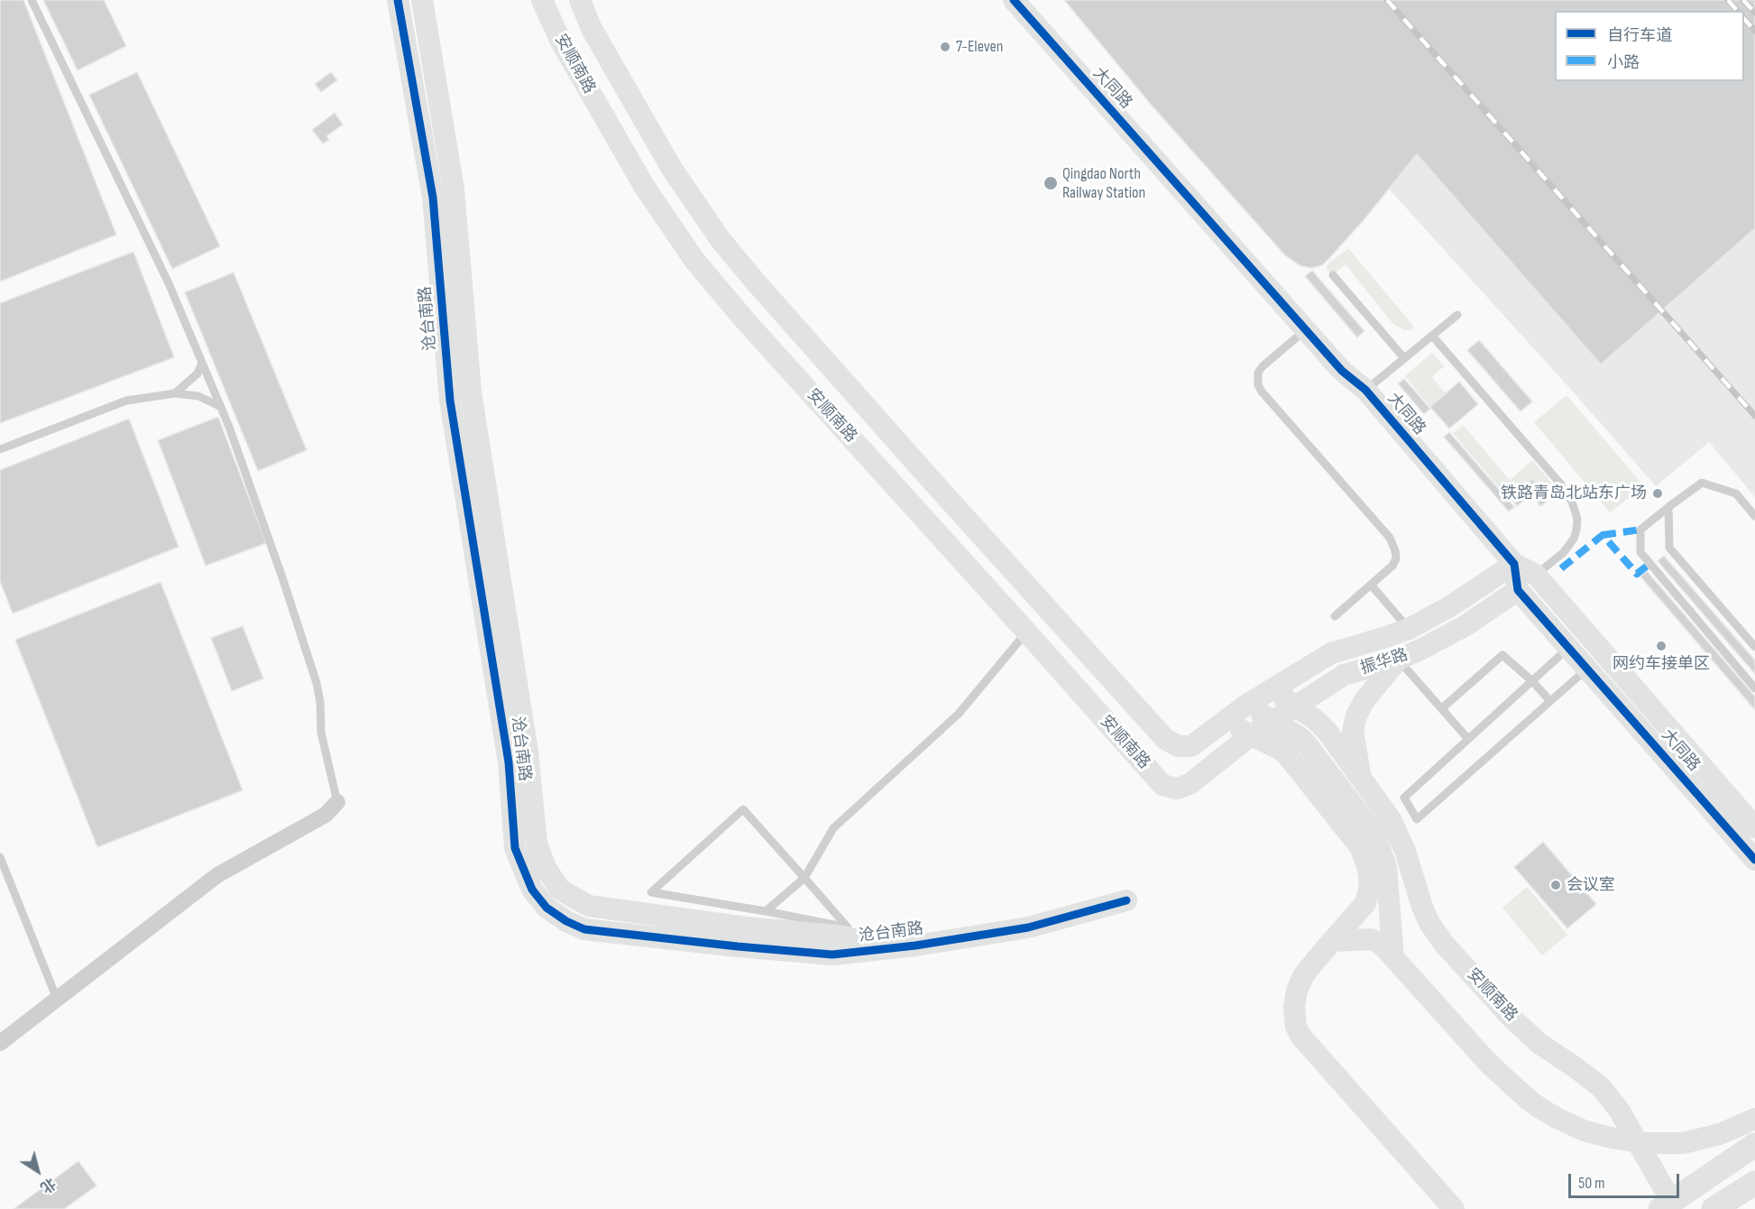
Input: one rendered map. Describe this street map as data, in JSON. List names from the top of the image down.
{
  "streets": {
    "street": [
      "安顺南路",
      "大同路",
      "沧台南路",
      "振华路"
    ]
  },
  "crossings": [
    ["安顺南路", "振华路"],
    ["大同路", "振华路"]
  ],
  "places": [
    "7-Eleven",
    "Qingdao North Railway Station",
    "铁路青岛北站东广场",
    "网约车接单区",
    "会议室"
  ],
  "legend": ["自行车道", "小路"],
  "scale_bar": "50 m",
  "north": "bottom right"
}
